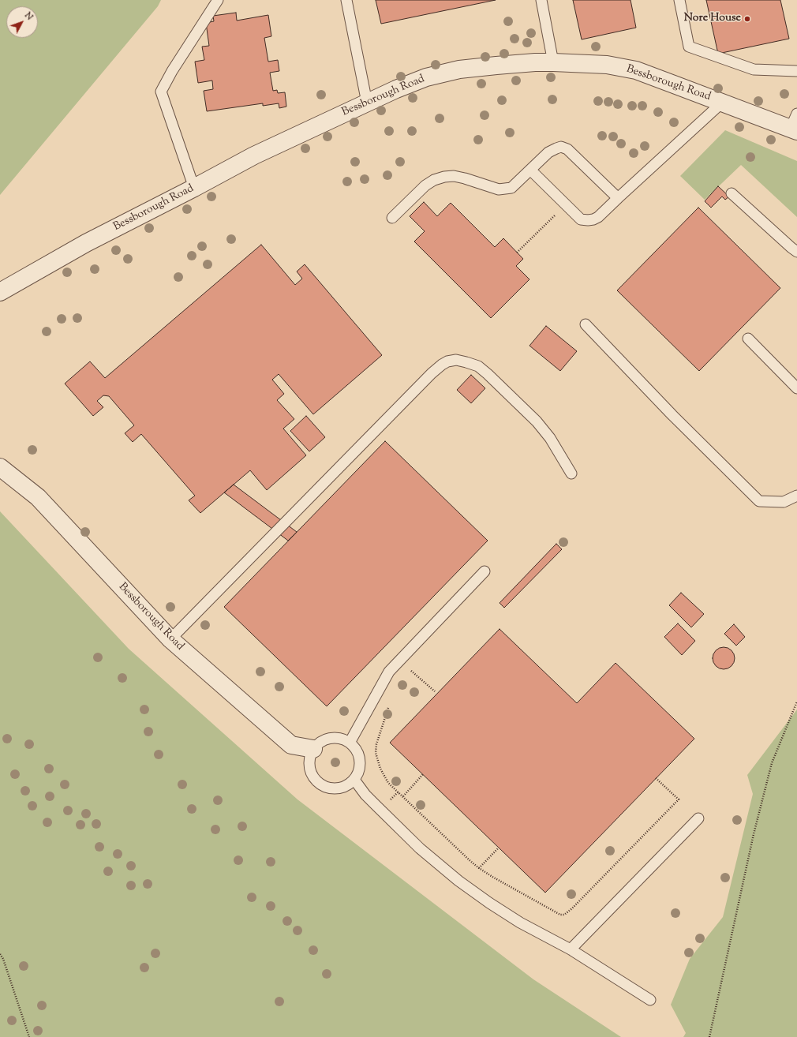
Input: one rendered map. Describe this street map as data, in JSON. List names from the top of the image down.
{
  "streets": {
    "street": ["Bessborough Road"]
  },
  "places": ["Nore House"],
  "north": "top right"
}
